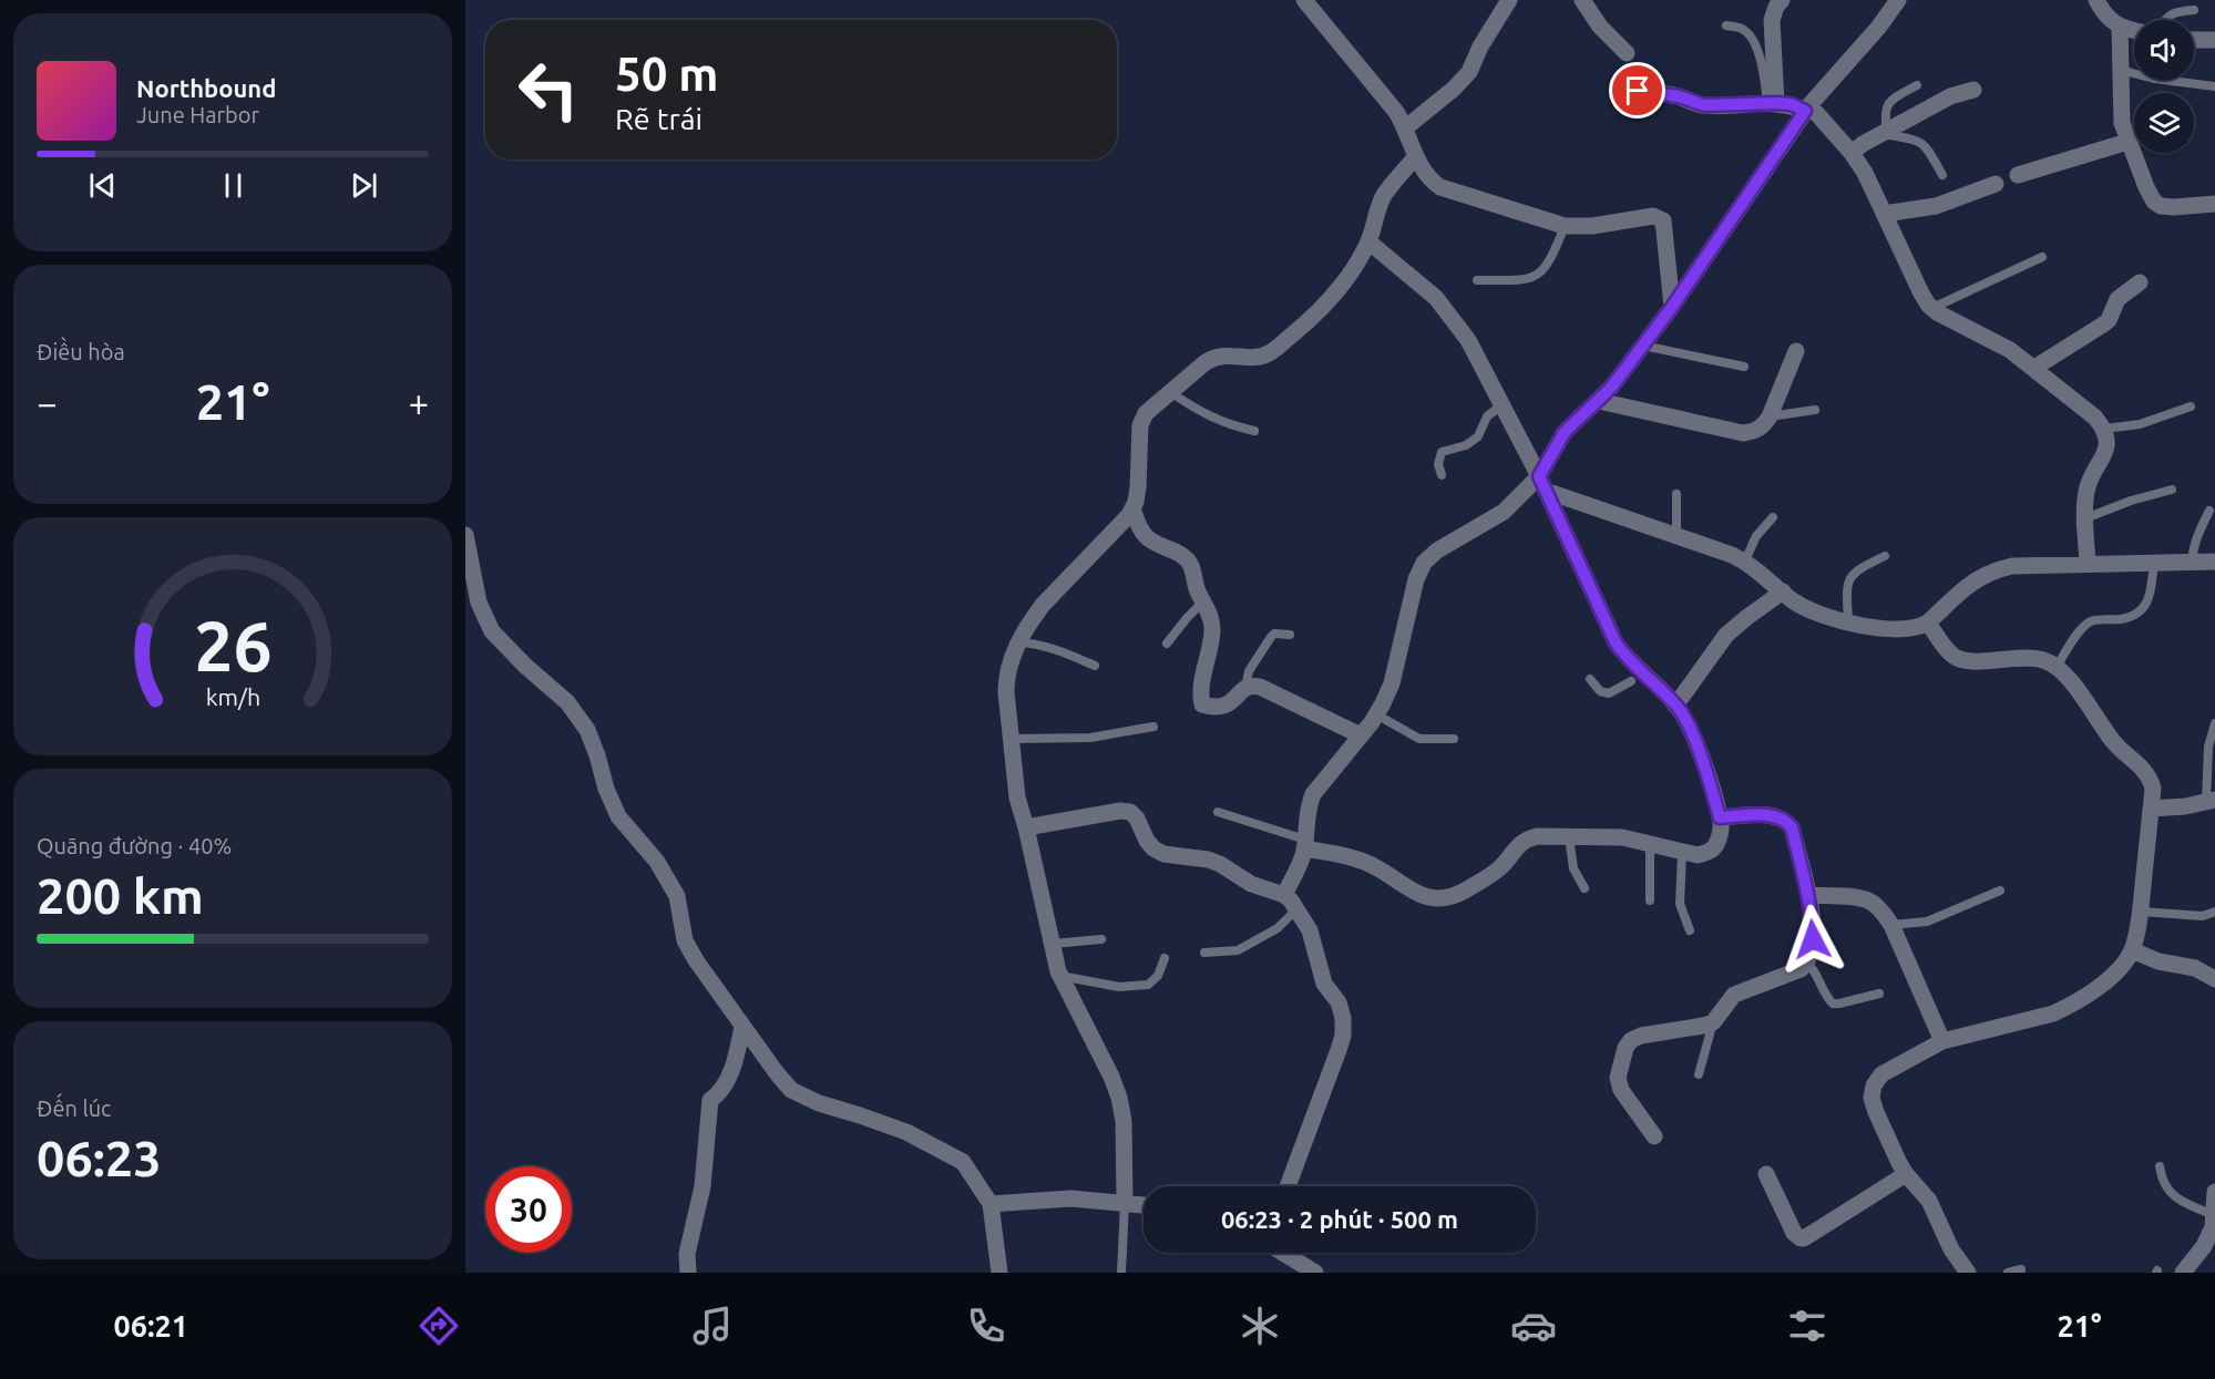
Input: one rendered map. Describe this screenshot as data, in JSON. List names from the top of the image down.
{
  "page": {
    "turn": ["50 m", "Rẽ trái"],
    "song": ["Northbound", "June Harbor"],
    "tile": [
      "Điều hòa",
      ["Quãng đường · 40%", "200 km"],
      ["Đến lúc", "06:23"]
    ],
    "heat": ["−", "21°", "+"],
    "limit": "30",
    "trip": "06:23 · 2 phút · 500 m",
    "tabs": ["06:21", "21°"],
    "gauge": ["26", "km/h"]
  }
}
